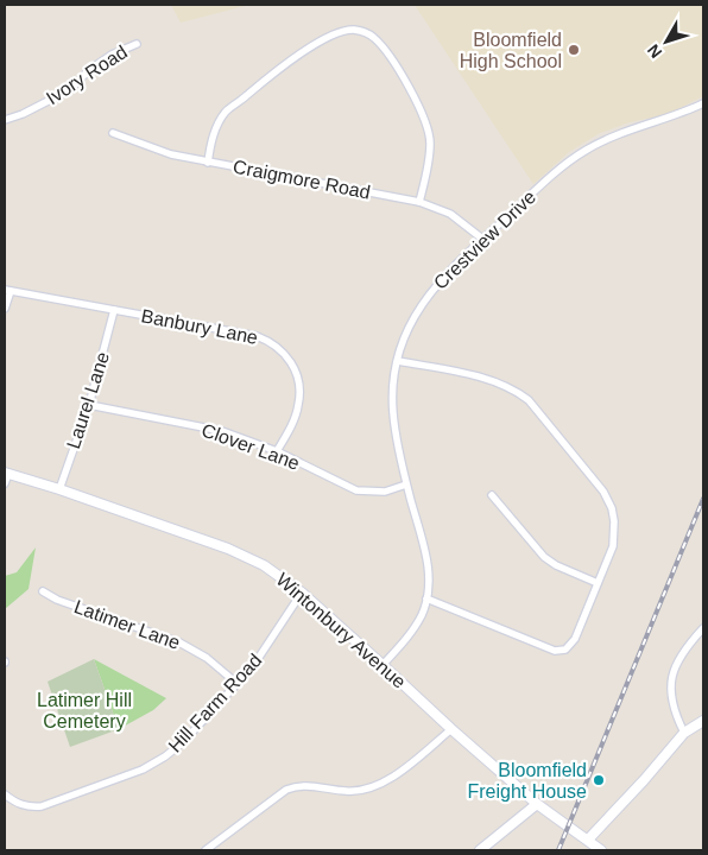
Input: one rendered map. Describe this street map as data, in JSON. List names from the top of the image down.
{
  "streets": {
    "street": [
      "Ivory Road",
      "Craigmore Road",
      "Crestview Drive",
      "Banbury Lane",
      "Laurel Lane",
      "Clover Lane",
      "Latimer Lane",
      "Wintonbury Avenue",
      "Hill Farm Road"
    ]
  },
  "crossings": [
    ["Craigmore Road", "Crestview Drive"],
    ["Crestview Drive", "Clover Lane"],
    ["Crestview Drive", "Wintonbury Avenue"],
    ["Banbury Lane", "Laurel Lane"],
    ["Banbury Lane", "Clover Lane"],
    ["Laurel Lane", "Clover Lane"],
    ["Laurel Lane", "Wintonbury Avenue"],
    ["Latimer Lane", "Hill Farm Road"],
    ["Wintonbury Avenue", "Hill Farm Road"]
  ],
  "parks": ["Latimer Hill Cemetery"],
  "places": ["Bloomfield High School", "Bloomfield Freight House"],
  "north": "bottom left"
}
